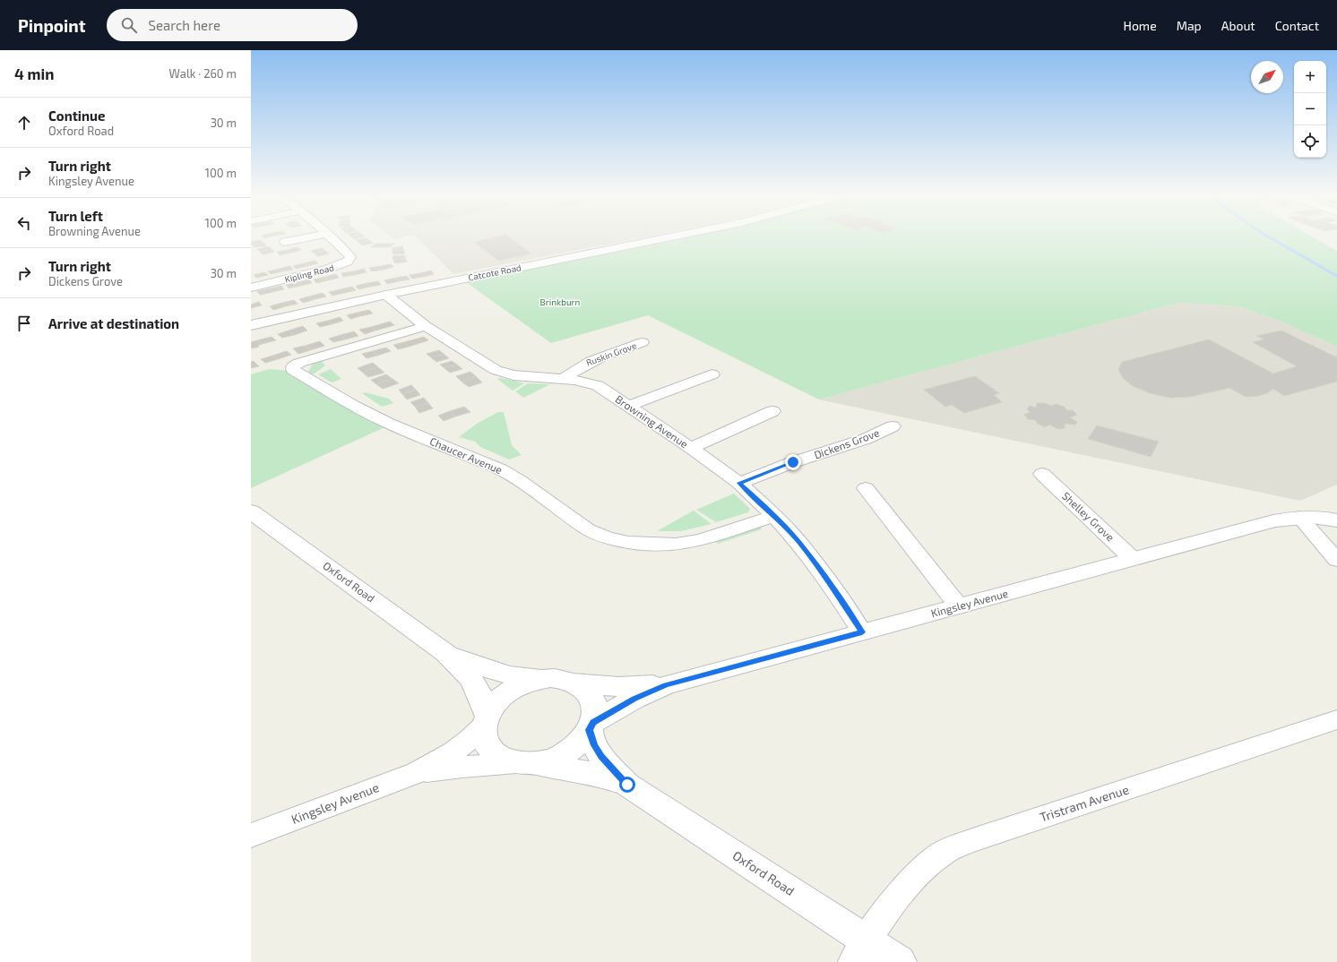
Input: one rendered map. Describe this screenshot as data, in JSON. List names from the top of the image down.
{
  "streets": {
    "street": [
      "Catcote Road",
      "Kipling Road",
      "Ruskin Grove",
      "Browning Avenue",
      "Dickens Grove",
      "Chaucer Avenue",
      "Shelley Grove",
      "Oxford Road",
      "Kingsley Avenue",
      "Tristram Avenue"
    ]
  },
  "crossings": [
    ["Catcote Road", "Browning Avenue"],
    ["Ruskin Grove", "Browning Avenue"],
    ["Browning Avenue", "Dickens Grove"],
    ["Browning Avenue", "Chaucer Avenue"],
    ["Browning Avenue", "Kingsley Avenue"],
    ["Shelley Grove", "Kingsley Avenue"],
    ["Oxford Road", "Kingsley Avenue"],
    ["Oxford Road", "Tristram Avenue"]
  ],
  "parks": ["Brinkburn"],
  "north": "top right",
  "page": {
    "header": "Pinpoint",
    "search": "Search here",
    "nav": [
      "Home",
      "Map",
      "About",
      "Contact"
    ],
    "heading": ["4 min", "Walk · 260 m"],
    "map_buttons": ["+", "−"],
    "list": [
      ["Continue", "Oxford Road", "30 m"],
      ["Turn right", "Kingsley Avenue", "100 m"],
      ["Turn left", "Browning Avenue", "100 m"],
      ["Turn right", "Dickens Grove", "30 m"],
      "Arrive at destination"
    ]
  }
}
